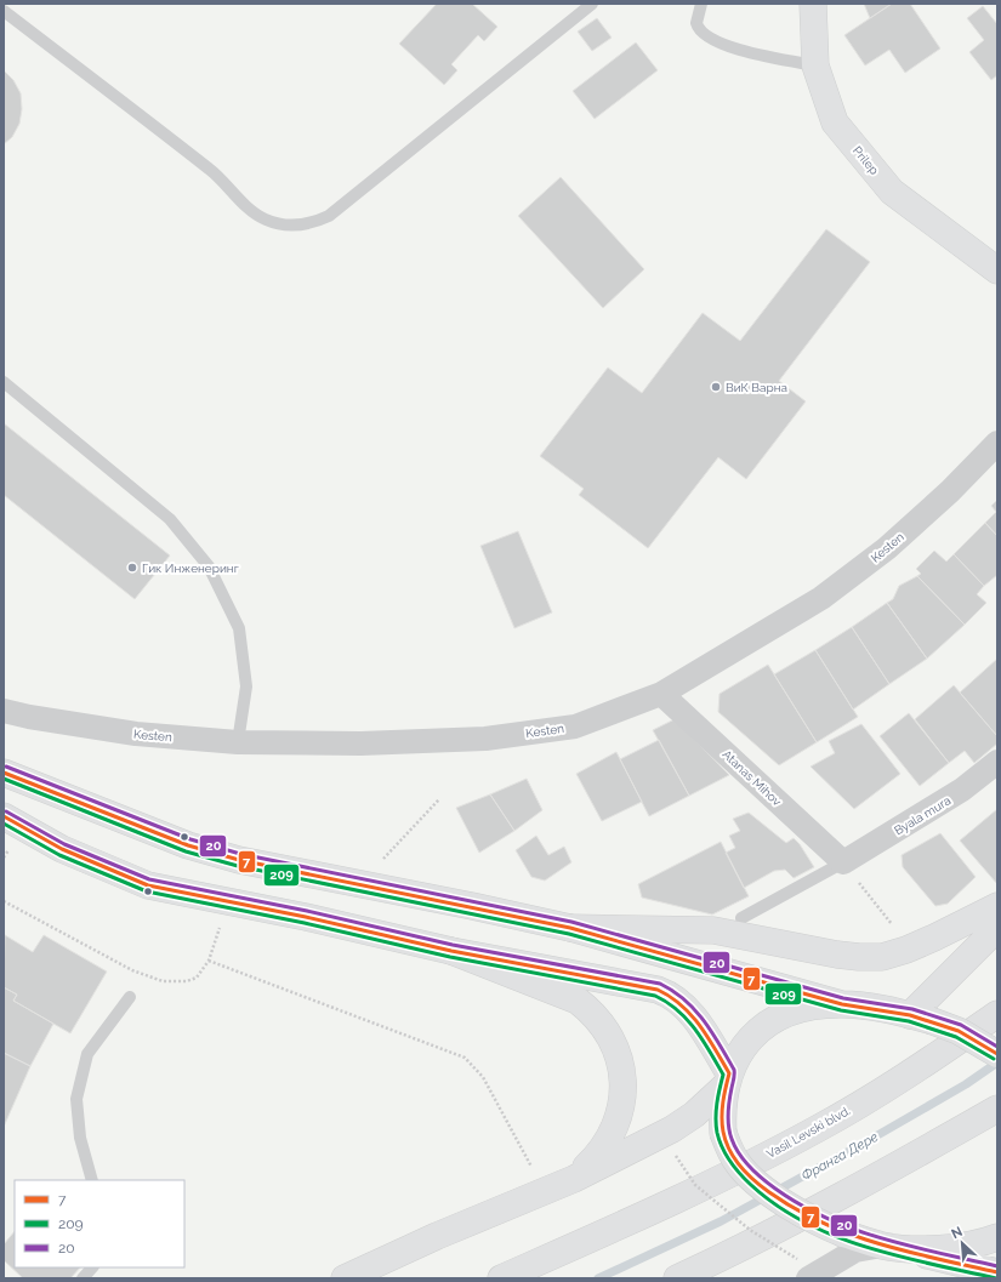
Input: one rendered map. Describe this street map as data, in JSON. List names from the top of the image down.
{
  "streets": {
    "main road": ["Prilep", "Vasil Levski blvd."],
    "street": ["Kesten", "Atanas Mihov", "Byala mura"]
  },
  "crossings": [
    ["Kesten", "Atanas Mihov"],
    ["Atanas Mihov", "Byala mura"]
  ],
  "water": ["Франга Дере"],
  "places": ["ВиК Варна", "Гик Инженеринг"],
  "lines": ["transit line 20", "transit line 7", "transit line 209"],
  "legend": ["7", "209", "20"],
  "north": "top left"
}
